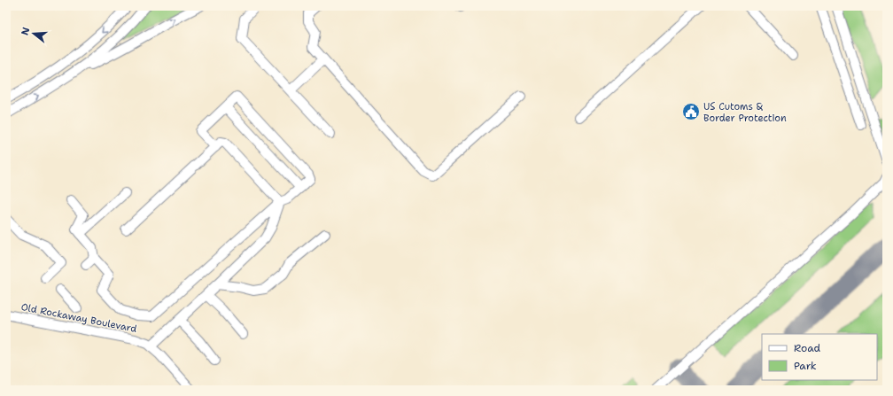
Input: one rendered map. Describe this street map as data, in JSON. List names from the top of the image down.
{
  "streets": {
    "street": ["Old Rockaway Boulevard"]
  },
  "places": {
    "public building": ["US Cutoms & Border Protection"]
  },
  "legend": ["Road", "Park"],
  "north": "left"
}
